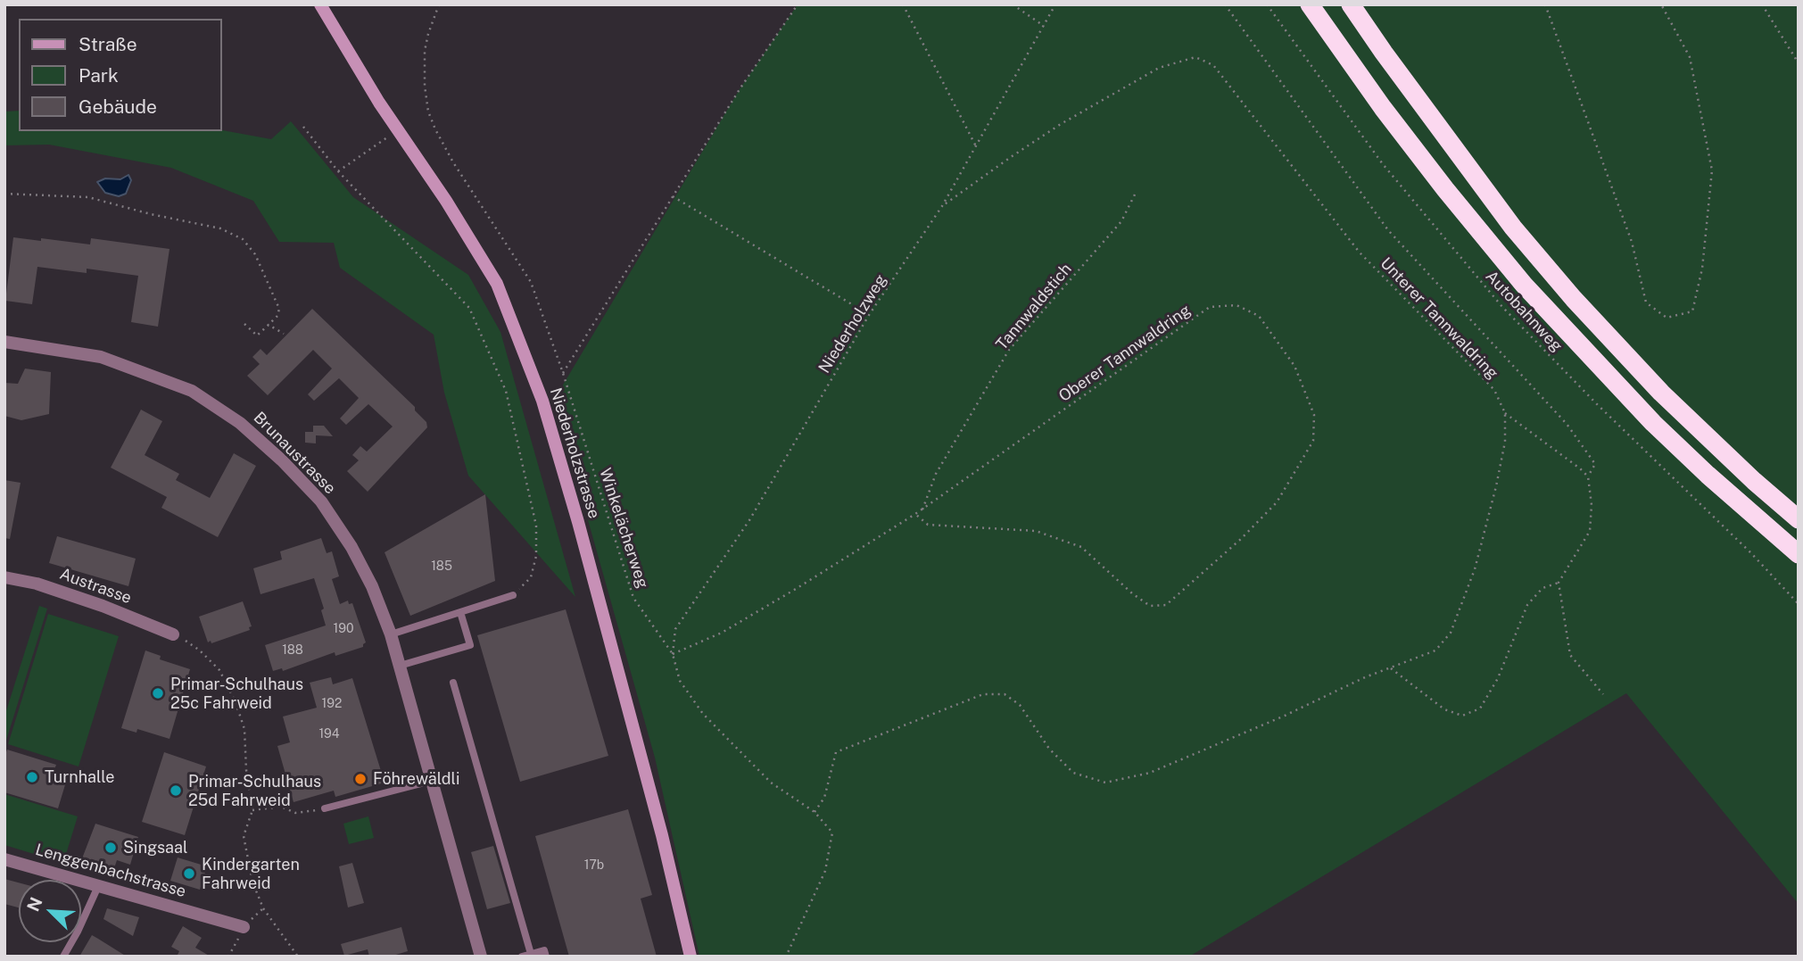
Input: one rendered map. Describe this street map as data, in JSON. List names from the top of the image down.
{
  "streets": {
    "main road": ["Niederholzstrasse"],
    "street": ["Brunaustrasse", "Austrasse", "Lenggenbachstrasse"],
    "path": [
      "Tannwaldstich",
      "Autobahnweg",
      "Unterer Tannwaldring",
      "Niederholzweg",
      "Oberer Tannwaldring",
      "Winkelächerweg"
    ]
  },
  "crossings": [
    ["Tannwaldstich", "Oberer Tannwaldring"],
    ["Unterer Tannwaldring", "Niederholzweg"],
    ["Unterer Tannwaldring", "Winkelächerweg"],
    ["Niederholzweg", "Oberer Tannwaldring"],
    ["Niederholzweg", "Winkelächerweg"],
    ["Oberer Tannwaldring", "Winkelächerweg"]
  ],
  "places": [
    "Primar-Schulhaus 25c Fahrweid",
    "Turnhalle",
    "Föhrewäldli",
    "Primar-Schulhaus 25d Fahrweid",
    "Singsaal",
    "Kindergarten Fahrweid"
  ],
  "house_numbers": [
    "185",
    "190",
    "188",
    "192",
    "194",
    "17b"
  ],
  "legend": ["Straße", "Park", "Gebäude"],
  "north": "top left"
}
